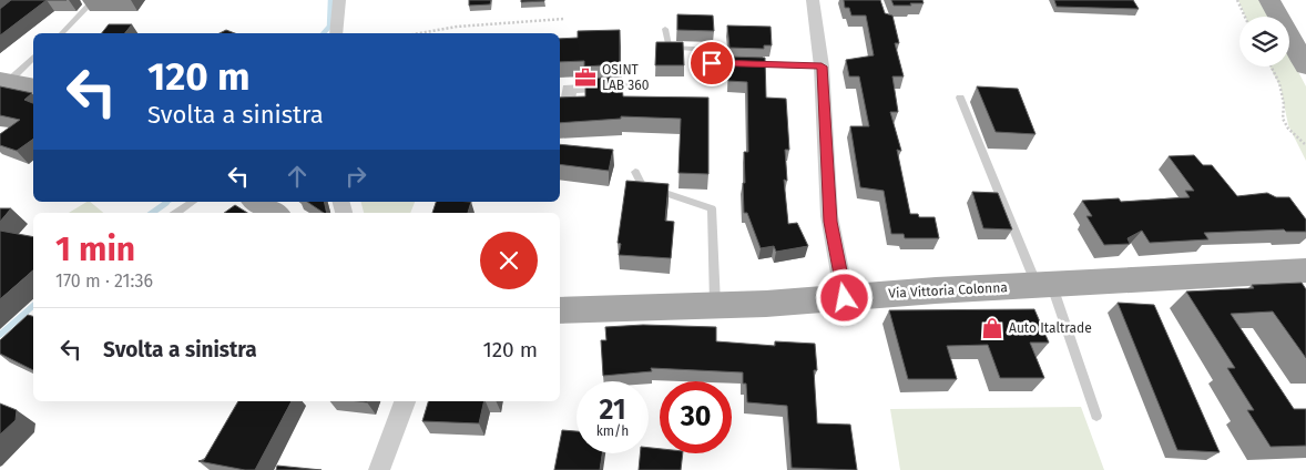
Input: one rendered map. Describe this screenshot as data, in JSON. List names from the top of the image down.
{
  "streets": {
    "main road": ["Via Vittoria Colonna"]
  },
  "places": {
    "office": ["OSINT LAB 360"],
    "shop": ["Auto Italtrade"]
  },
  "page": {
    "turn": ["120 m", "Svolta a sinistra"],
    "heading": ["1 min", "170 m · 21:36"],
    "list": [
      {
        "name": "Svolta a sinistra",
        "value": "120 m"
      }
    ],
    "speed": "21 km/h",
    "limit": "30"
  }
}
